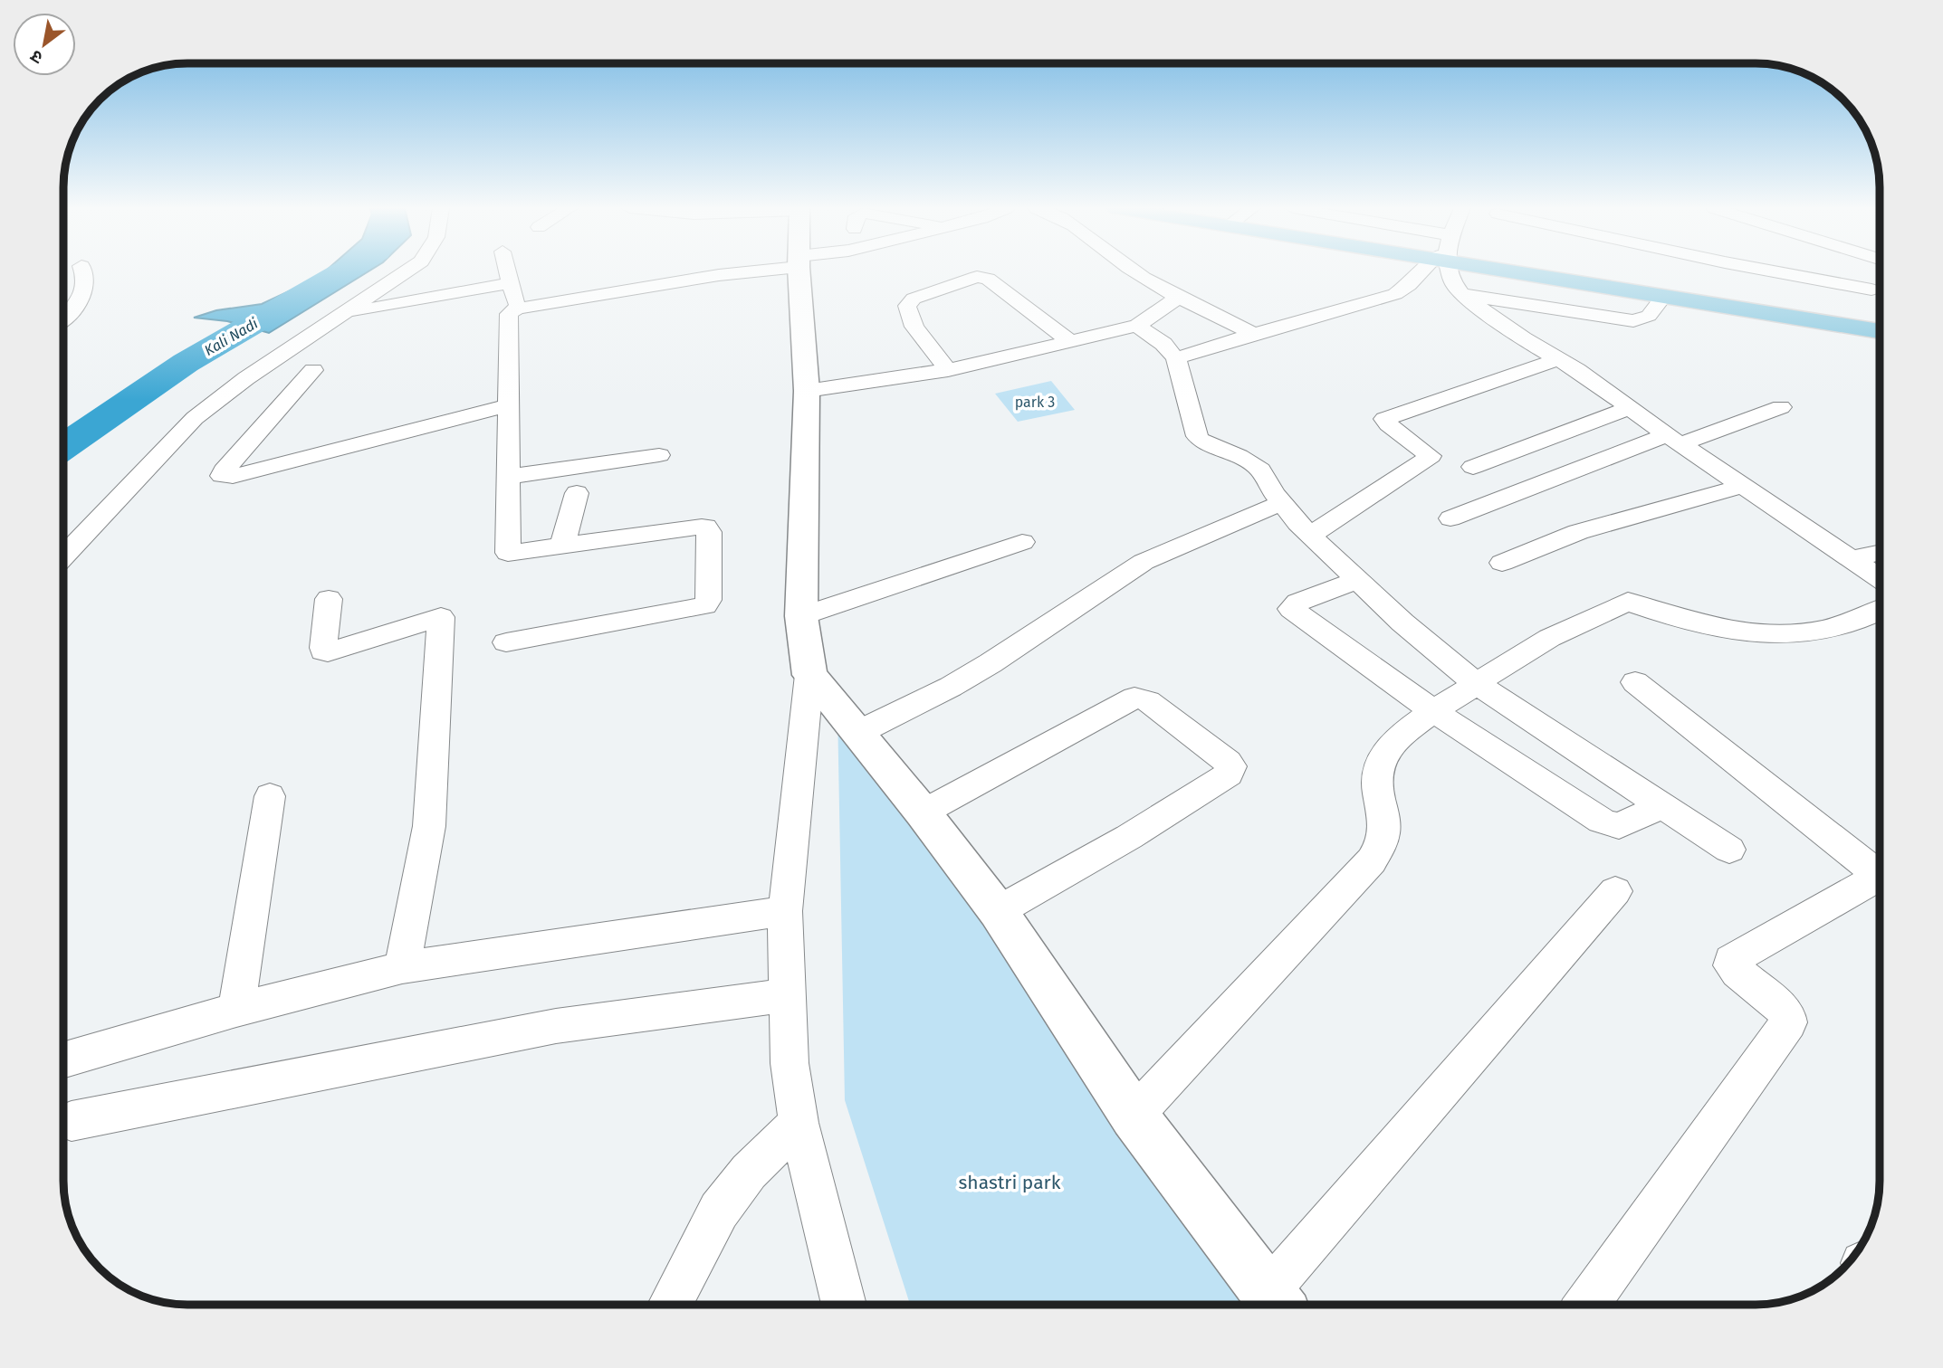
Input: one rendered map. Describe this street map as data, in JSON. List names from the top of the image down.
{
  "water": ["Kali Nadi"],
  "parks": ["park 3", "shastri park"],
  "north": "bottom left"
}
